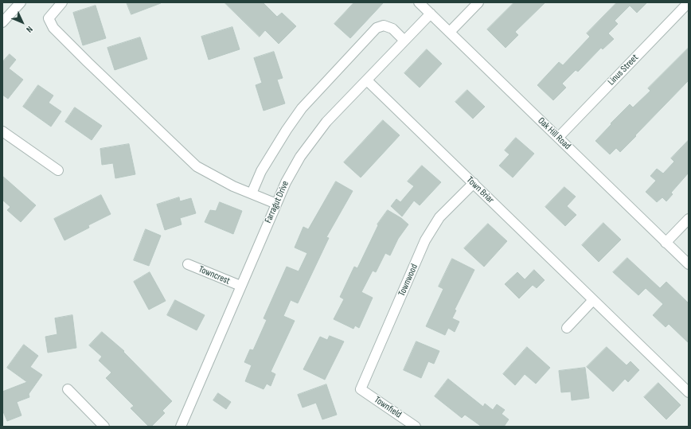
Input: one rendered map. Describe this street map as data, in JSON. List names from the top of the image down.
{
  "streets": {
    "street": [
      "Linus Street",
      "Oak Hill Road",
      "Town Briar",
      "Farragut Drive",
      "Towncrest",
      "Townwood",
      "Townfield"
    ]
  },
  "crossings": [
    ["Linus Street", "Oak Hill Road"],
    ["Oak Hill Road", "Farragut Drive"],
    ["Town Briar", "Farragut Drive"],
    ["Town Briar", "Townwood"],
    ["Farragut Drive", "Towncrest"],
    ["Townwood", "Townfield"]
  ],
  "north": "bottom right"
}
